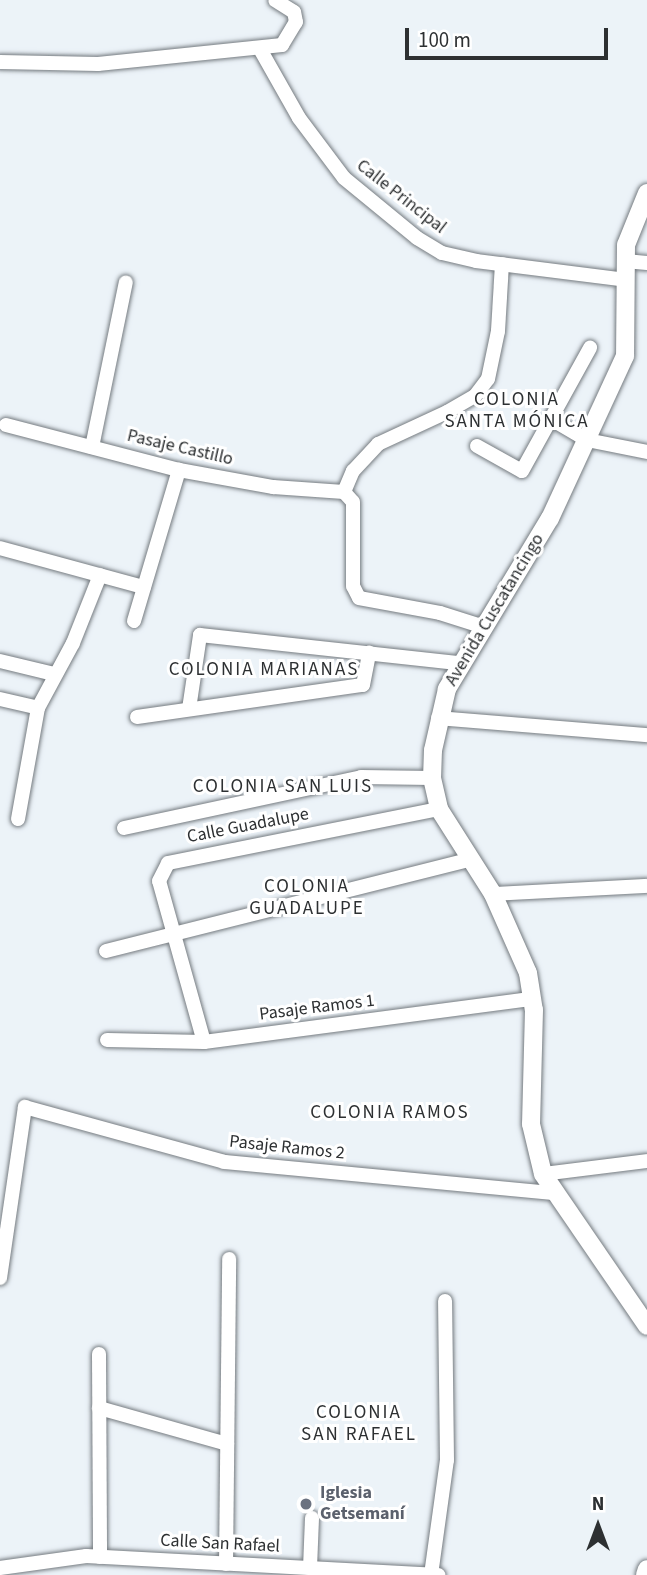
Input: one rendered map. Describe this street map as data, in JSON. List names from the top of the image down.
{
  "streets": {
    "street": [
      "Calle Principal",
      "Pasaje Castillo",
      "Avenida Cuscatancingo",
      "Calle Guadalupe",
      "Pasaje Ramos 1",
      "Pasaje Ramos 2",
      "Calle San Rafael"
    ]
  },
  "crossings": [
    ["Calle Principal", "Avenida Cuscatancingo"],
    ["Avenida Cuscatancingo", "Calle Guadalupe"],
    ["Avenida Cuscatancingo", "Pasaje Ramos 1"],
    ["Avenida Cuscatancingo", "Pasaje Ramos 2"]
  ],
  "districts": [
    "COLONIA SANTA MÓNICA",
    "COLONIA MARIANAS",
    "COLONIA SAN LUIS",
    "COLONIA GUADALUPE",
    "COLONIA RAMOS",
    "COLONIA SAN RAFAEL"
  ],
  "places": ["Iglesia Getsemaní"],
  "scale_bar": "100 m",
  "north": "top"
}
